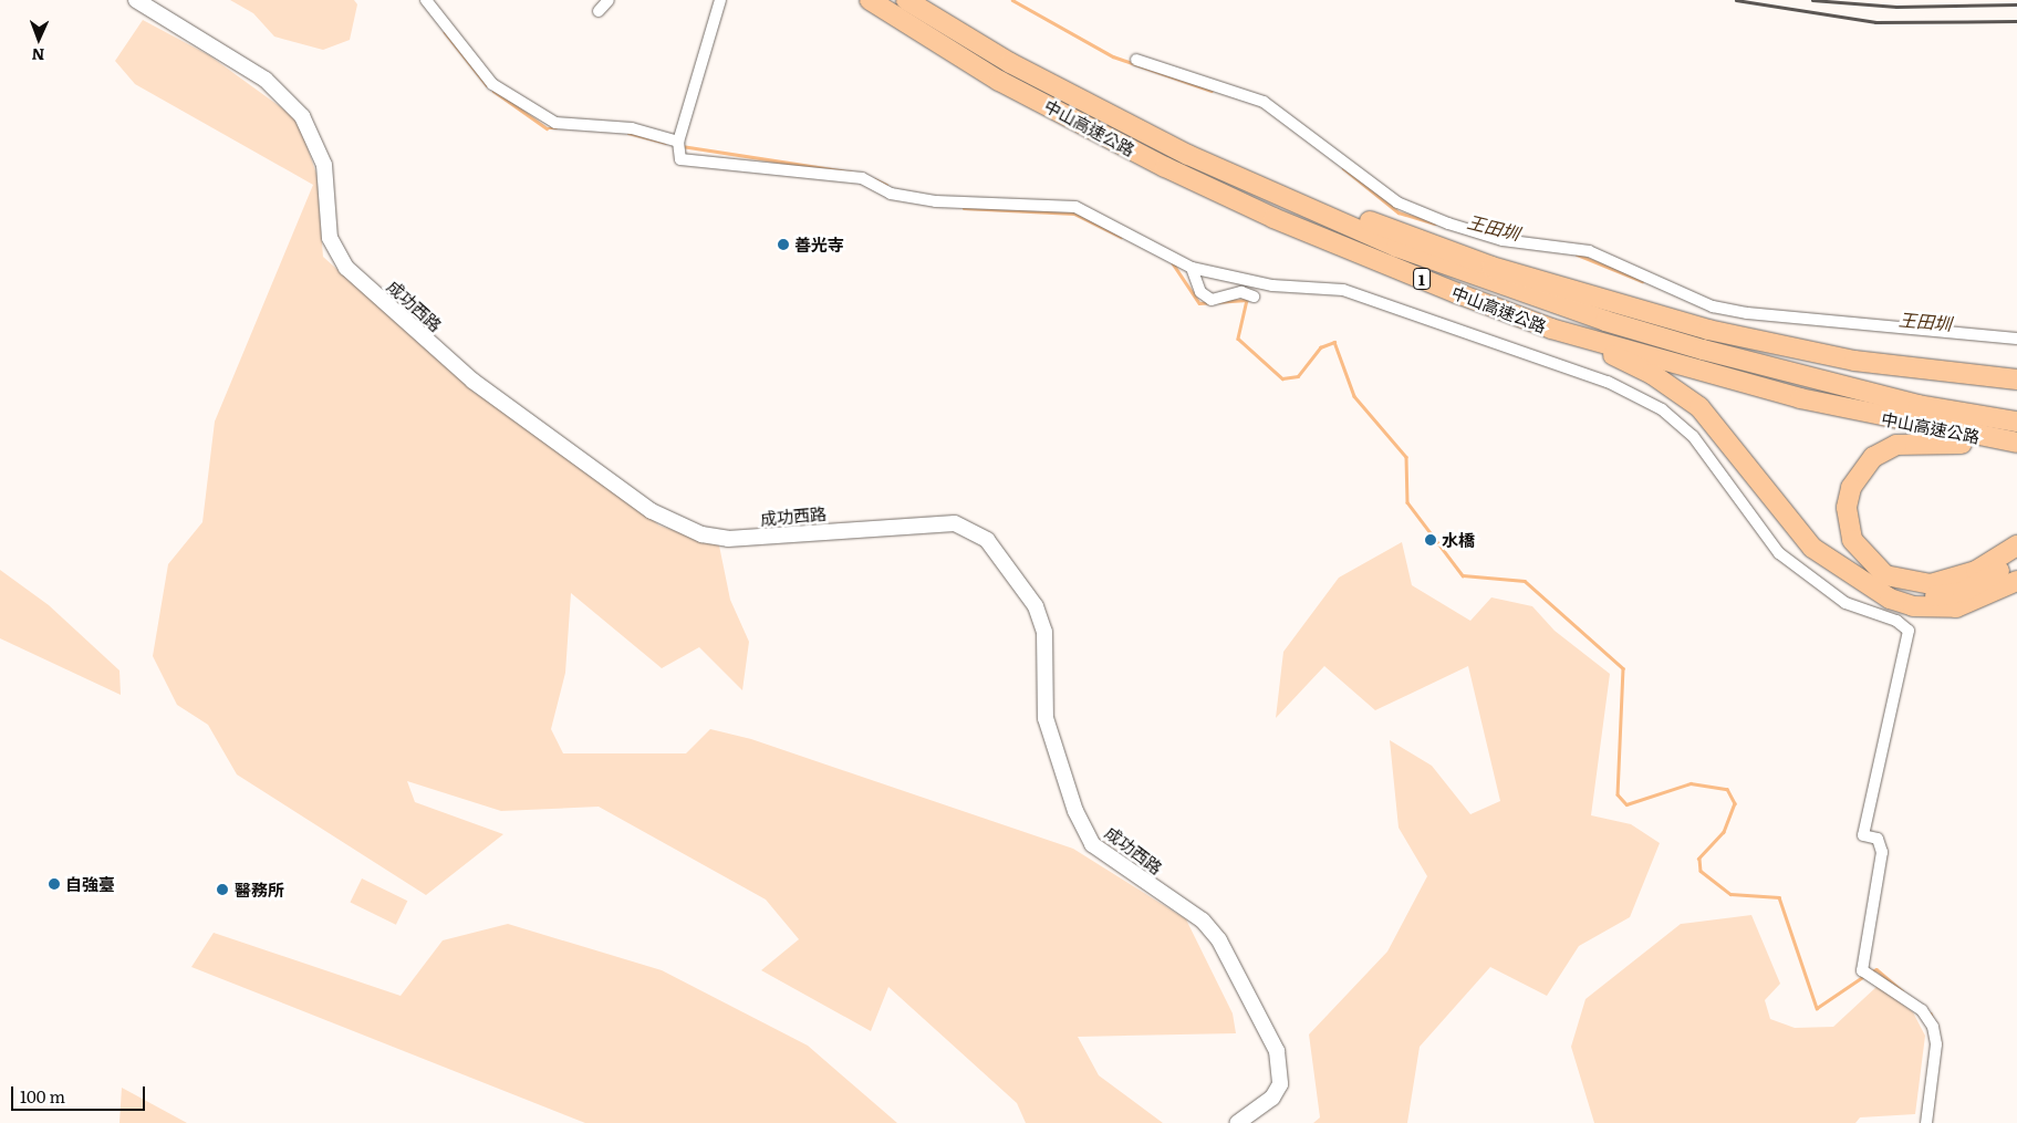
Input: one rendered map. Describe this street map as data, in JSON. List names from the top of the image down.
{
  "streets": {
    "highway": ["中山高速公路", "1"],
    "street": ["成功西路"]
  },
  "water": ["王田圳"],
  "places": [
    "善光寺",
    "水橋",
    "自強臺",
    "醫務所"
  ],
  "scale_bar": "100 m",
  "north": "bottom"
}
